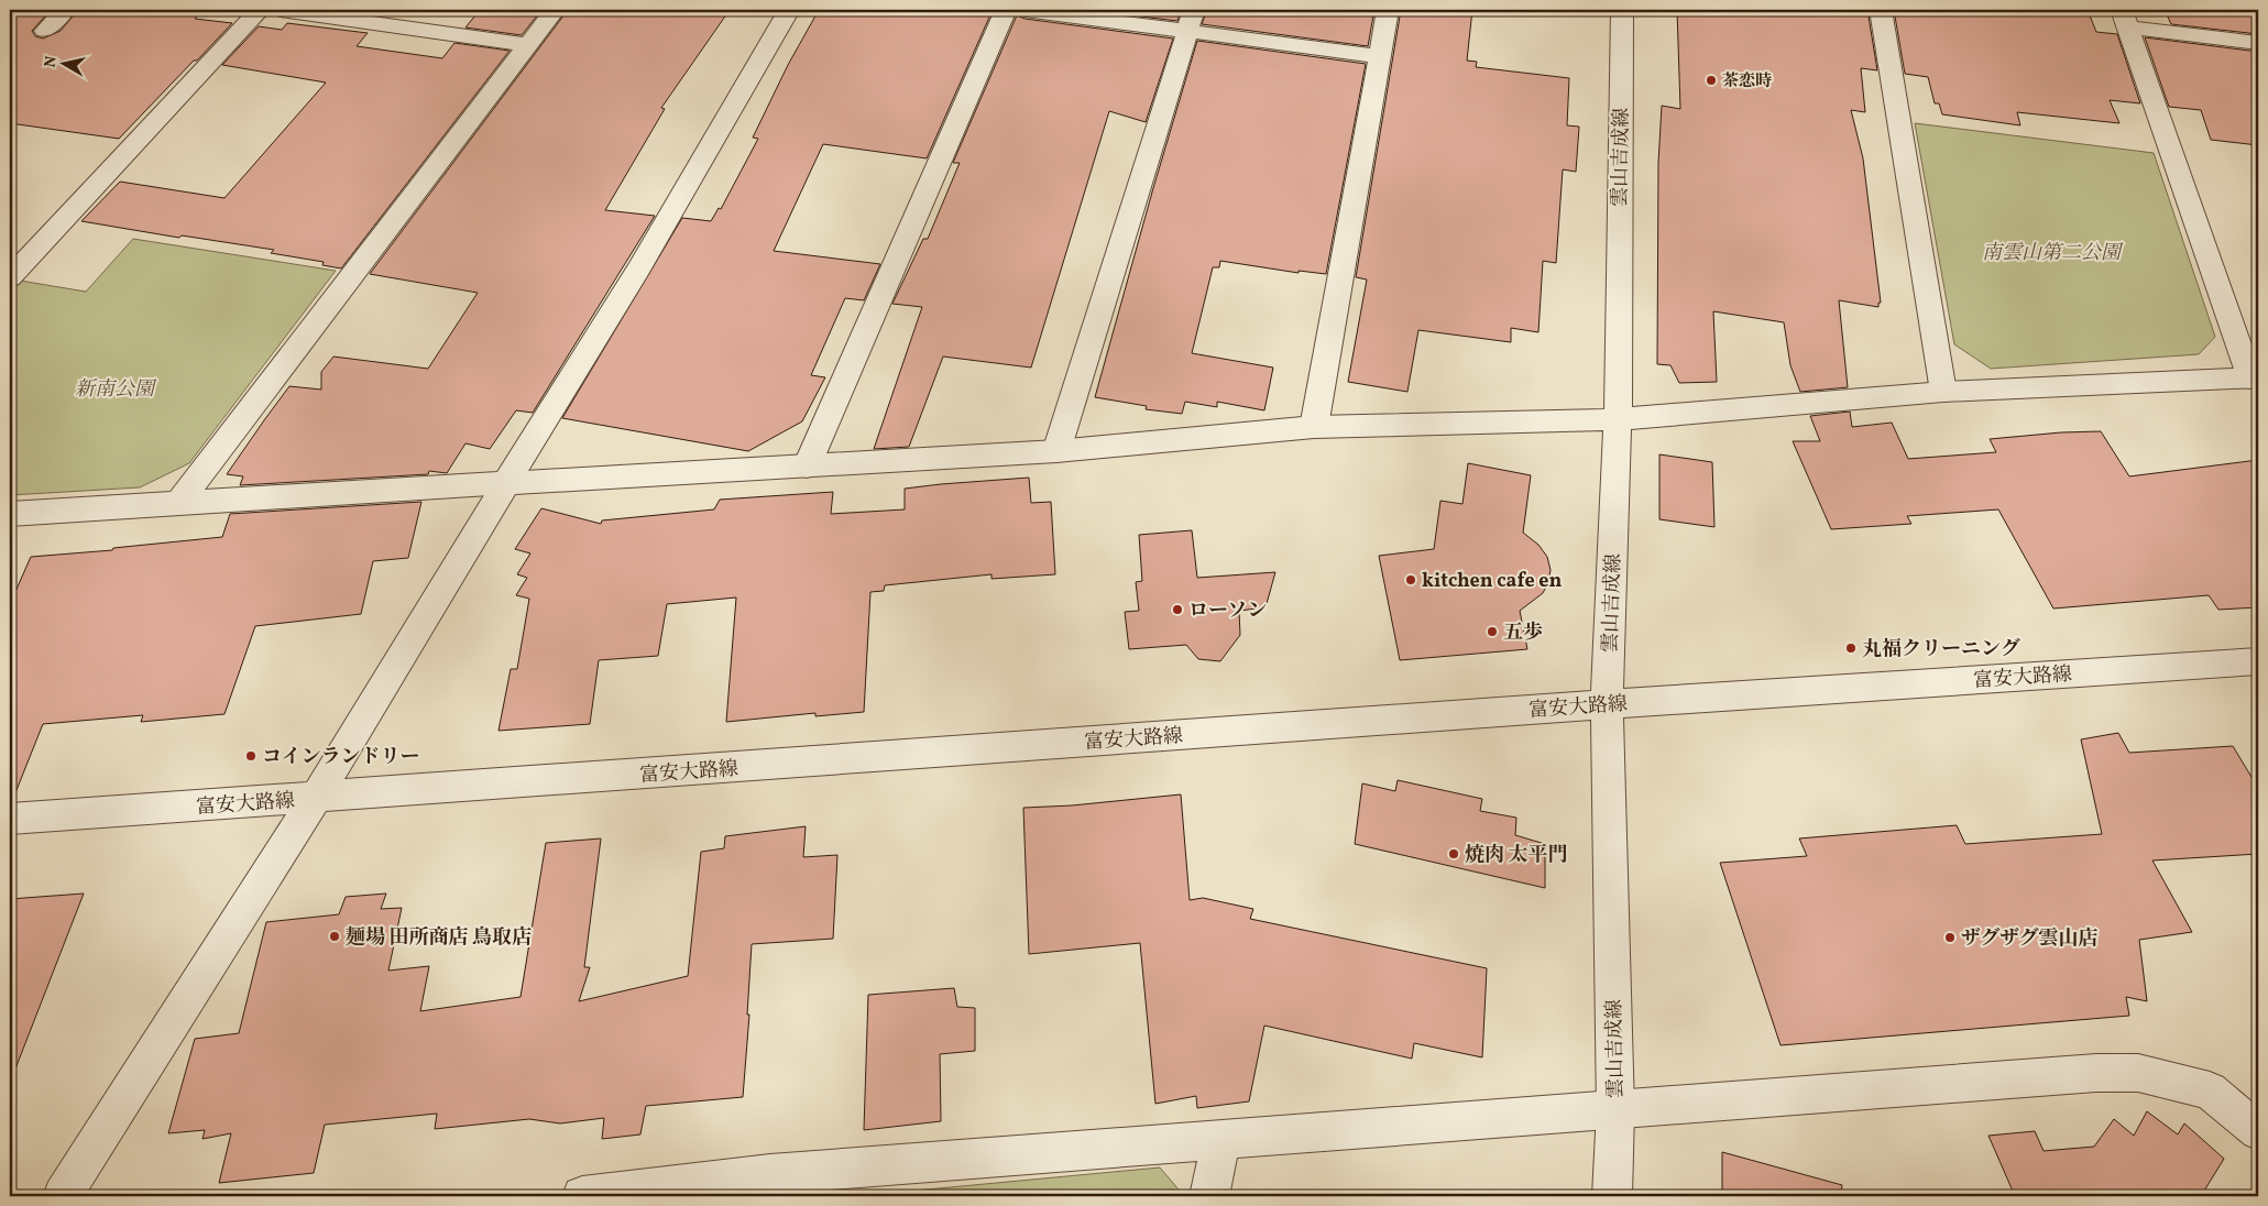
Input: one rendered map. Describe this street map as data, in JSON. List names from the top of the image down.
{
  "streets": {
    "street": ["雲山吉成線", "富安大路線"]
  },
  "crossings": [
    ["雲山吉成線", "富安大路線"]
  ],
  "parks": ["南雲山第二公園", "新南公園"],
  "places": [
    "茶恋時",
    "kitchen cafe en",
    "ローソン",
    "五歩",
    "丸福クリーニング",
    "コインランドリー",
    "焼肉 太平門",
    "麺場 田所商店 鳥取店",
    "ザグザグ雲山店"
  ],
  "north": "left"
}
